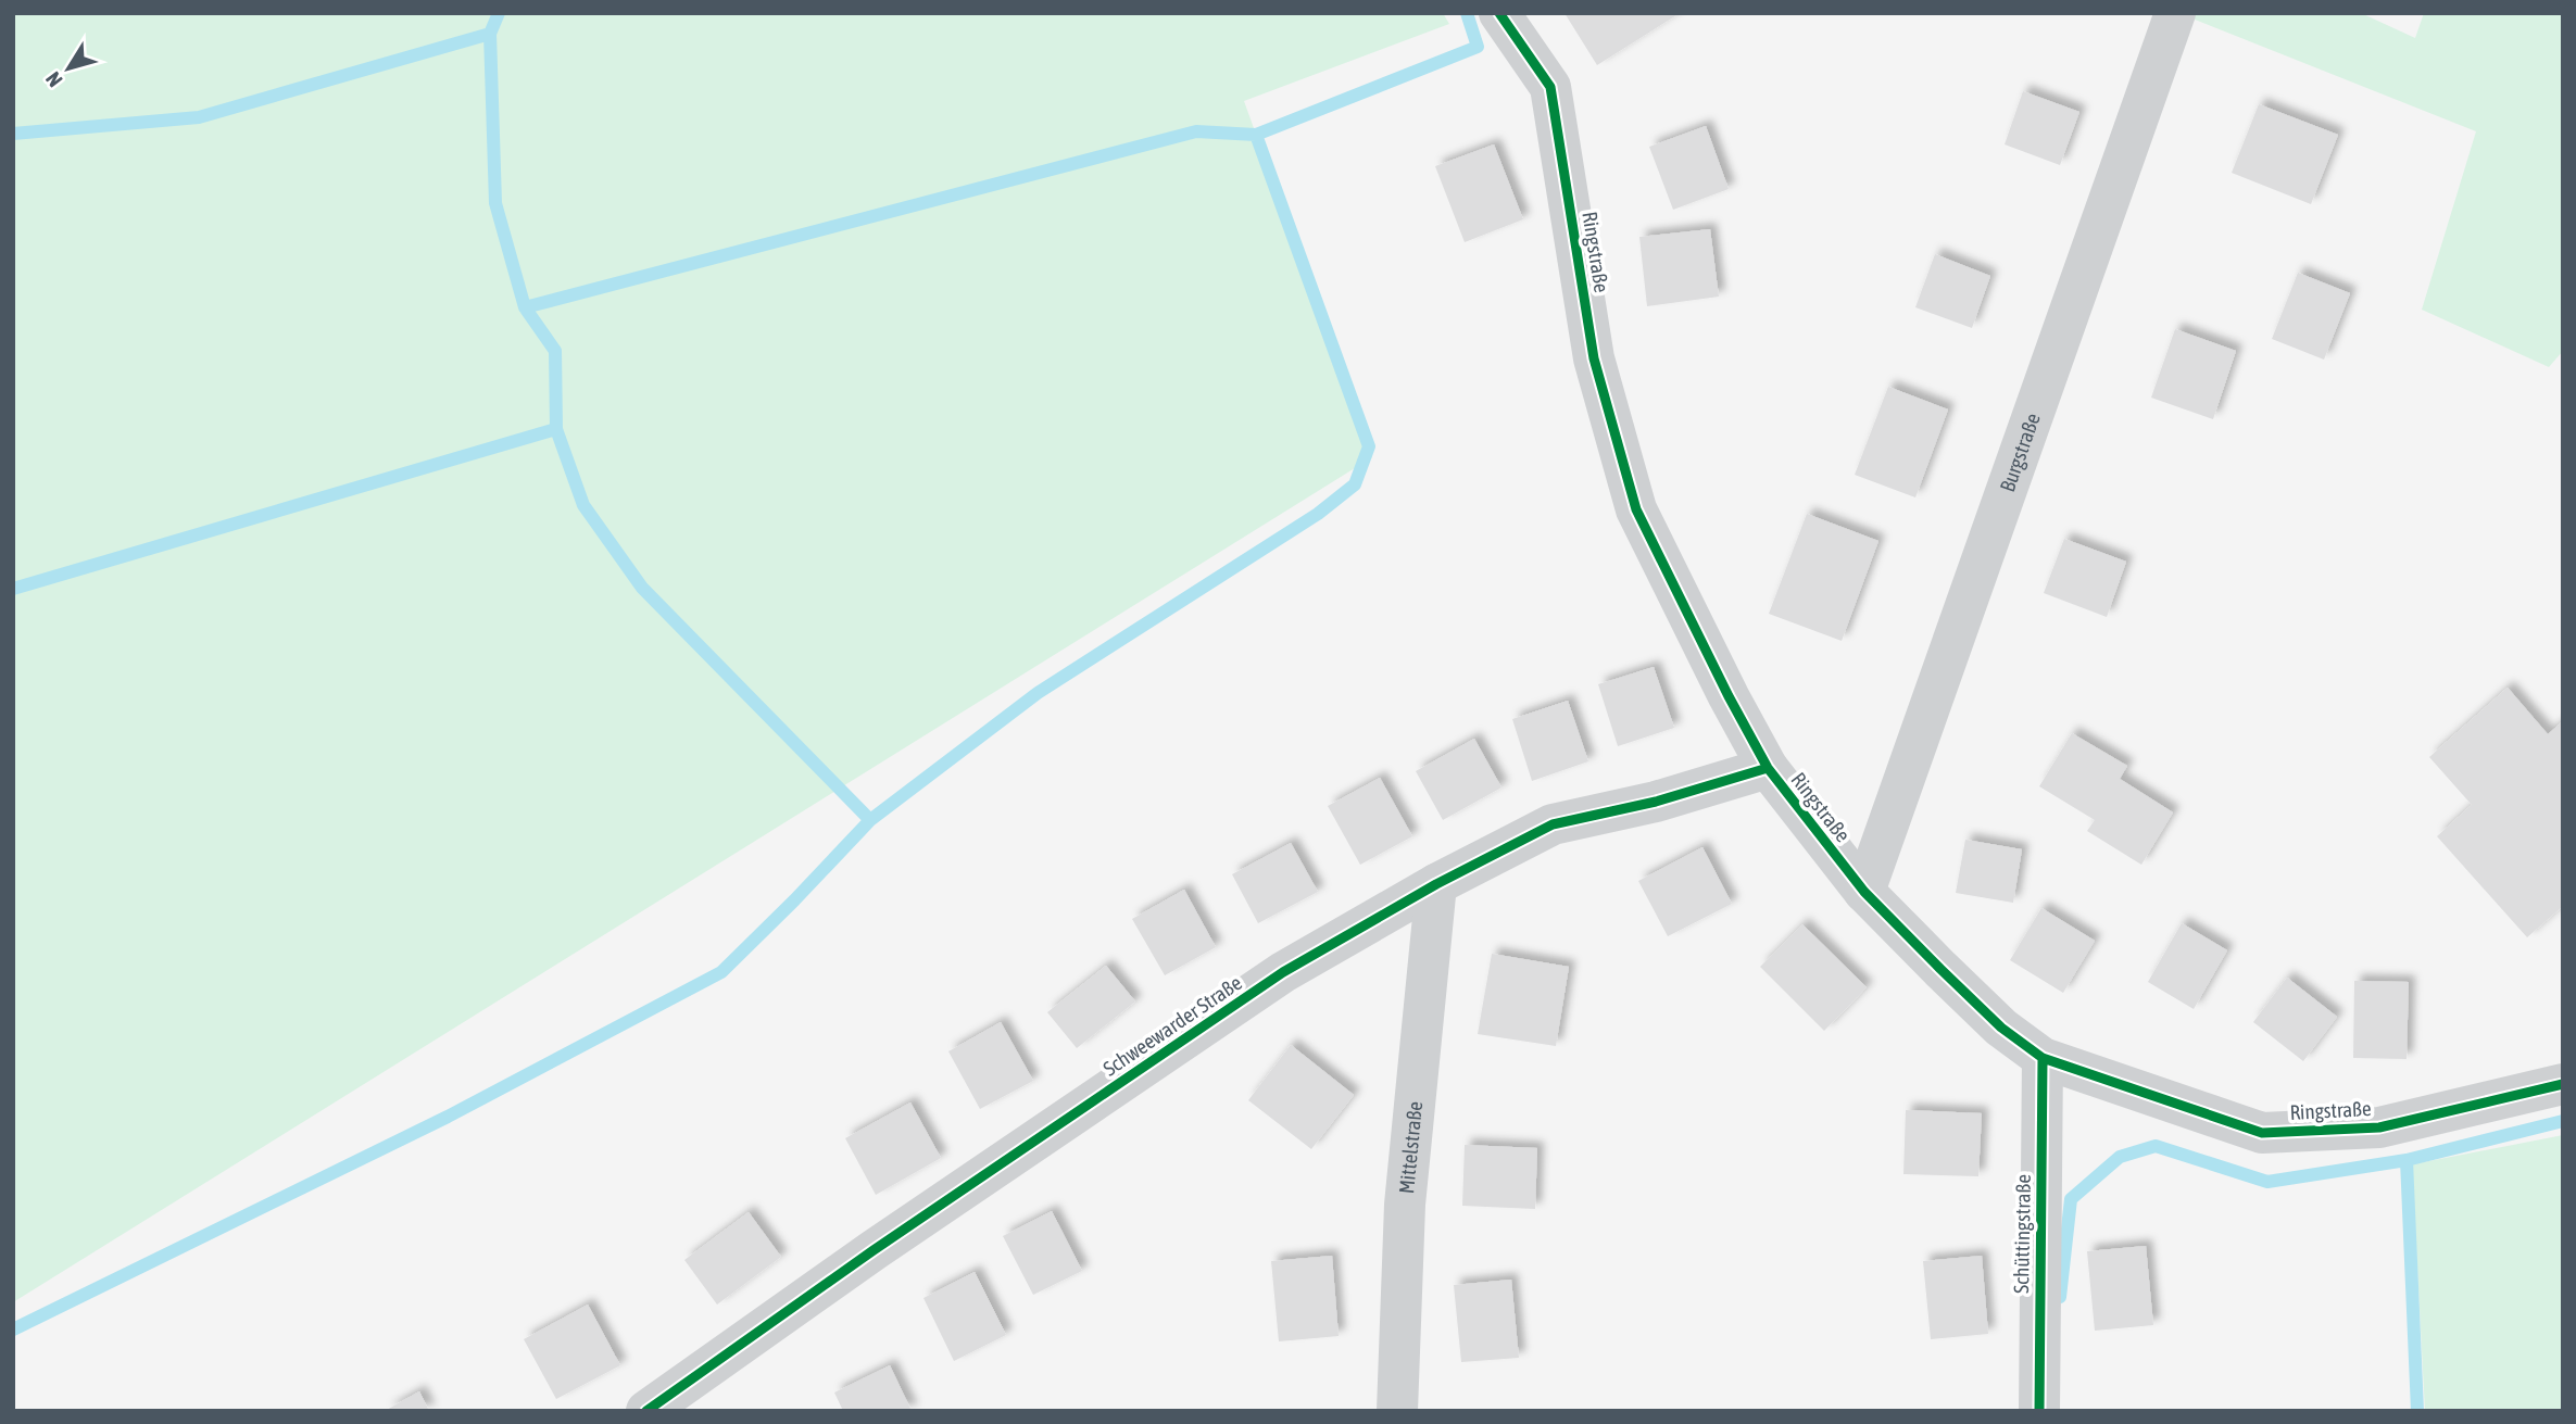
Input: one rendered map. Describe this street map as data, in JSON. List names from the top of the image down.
{
  "streets": {
    "street": [
      "Ringstraße",
      "Burgstraße",
      "Schweewarder Straße",
      "Mittelstraße",
      "Schüttingstraße"
    ]
  },
  "crossings": [
    ["Ringstraße", "Burgstraße"],
    ["Ringstraße", "Schweewarder Straße"],
    ["Ringstraße", "Schüttingstraße"],
    ["Schweewarder Straße", "Mittelstraße"]
  ],
  "north": "bottom left"
}
